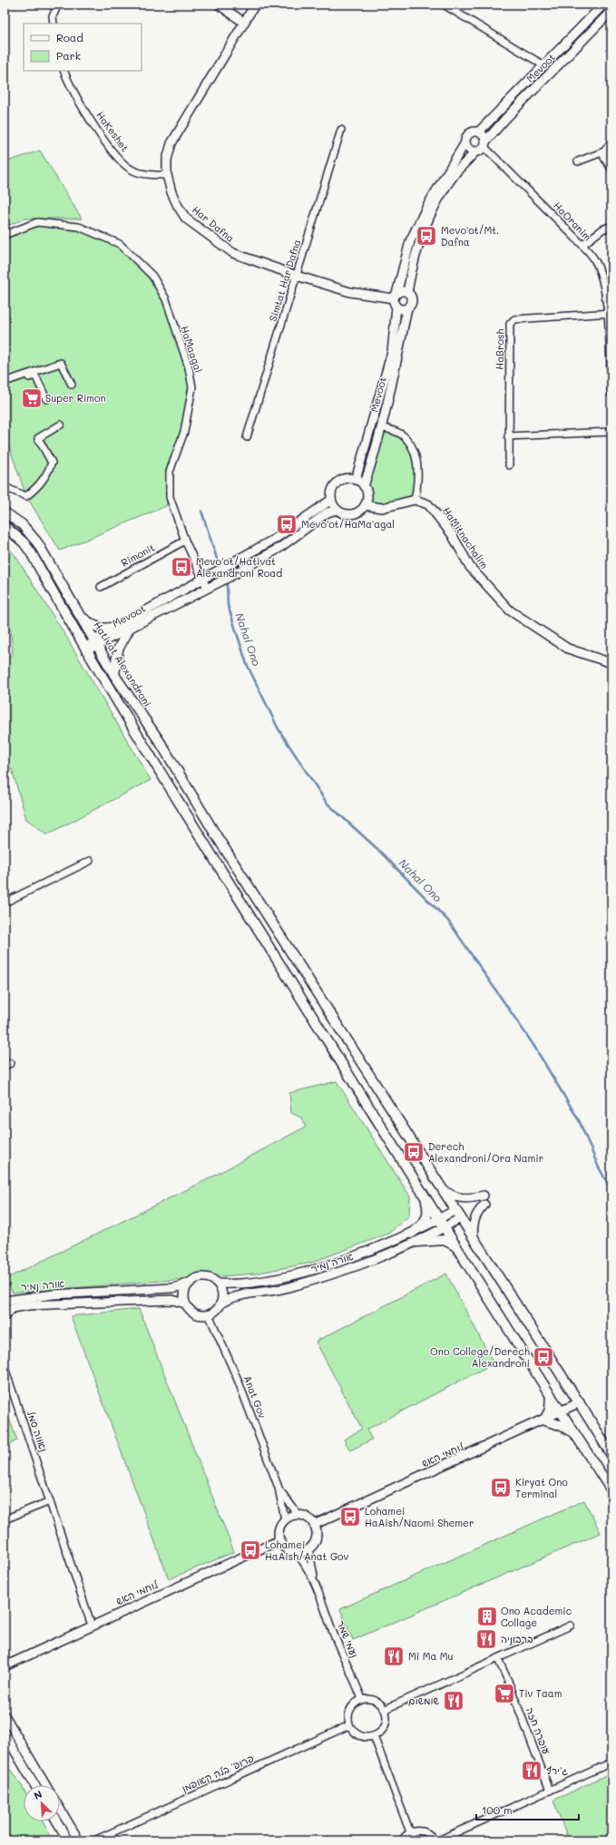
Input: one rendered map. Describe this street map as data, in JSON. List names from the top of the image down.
{
  "streets": {
    "main road": ["Hativat Alexandroni"],
    "street": [
      "Mevoot",
      "HaKeshet",
      "HaOranim",
      "Har Dafna",
      "Simtat Har Dafna",
      "HaMaagal",
      "HaBrosh",
      "HaMitnachalim",
      "Rimonit",
      "אורה נמיר",
      "Anat Gov",
      "נאווה סמל",
      "לוחמי האש",
      "נעמי שמר",
      "עופרה חזה",
      "פרופ' בלה קאופמן"
    ]
  },
  "crossings": [
    ["Mevoot", "HaOranim"],
    ["Mevoot", "Har Dafna"],
    ["Mevoot", "HaMaagal"],
    ["Mevoot", "Hativat Alexandroni"],
    ["HaKeshet", "Har Dafna"],
    ["HaOranim", "HaBrosh"],
    ["Har Dafna", "Simtat Har Dafna"],
    ["HaMaagal", "Rimonit"],
    ["Hativat Alexandroni", "אורה נמיר"],
    ["Hativat Alexandroni", "לוחמי האש"],
    ["אורה נמיר", "Anat Gov"],
    ["Anat Gov", "לוחמי האש"],
    ["Anat Gov", "נעמי שמר"],
    ["נאווה סמל", "לוחמי האש"],
    ["לוחמי האש", "נעמי שמר"],
    ["נעמי שמר", "פרופ' בלה קאופמן"]
  ],
  "water": ["Nahal Ono"],
  "places": {
    "bus stop": [
      "Mevo'ot/Mt. Dafna",
      "Mevo'ot/HaMa'agal",
      "Mevo'ot/Hativat Alexandroni Road",
      "Derech Alexandroni/Ora Namir",
      "Ono College/Derech Alexandroni",
      "Kiryat Ono Terminal",
      "Lohamei HaAish/Naomi Shemer",
      "Lohamei HaAish/Anat Gov"
    ],
    "supermarket": ["Super Rimon", "Tiv Taam"],
    "building": ["Ono Academic Collage"],
    "restaurant": [
      "ברבוניה",
      "Mi Ma Mu",
      "שומשום",
      "ג'ירף"
    ]
  },
  "legend": ["Road", "Park"],
  "scale_bar": "100 m",
  "north": "top left"
}
